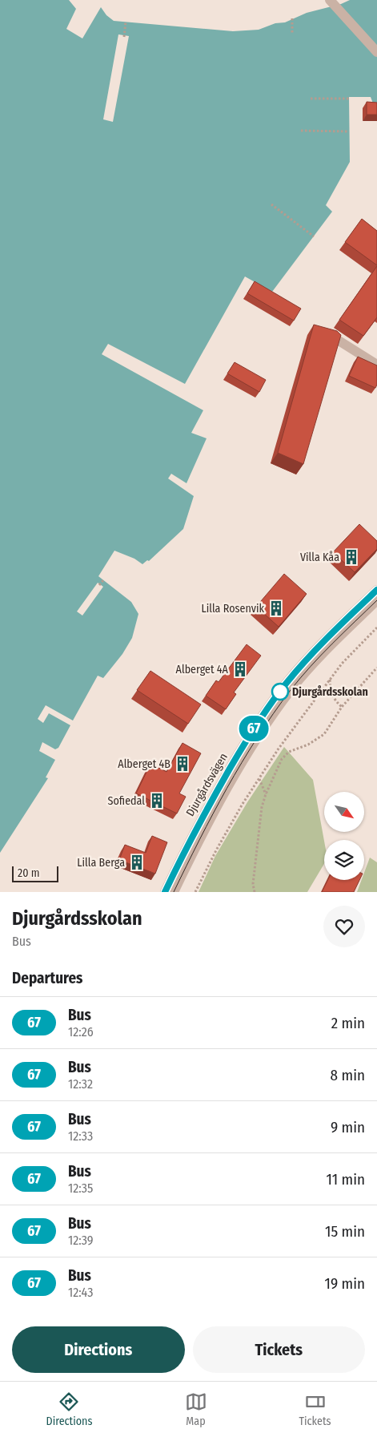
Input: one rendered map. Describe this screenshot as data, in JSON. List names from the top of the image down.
{
  "streets": {
    "street": ["Djurgårdsvägen"]
  },
  "places": {
    "building": [
      "Villa Kåa",
      "Lilla Rosenvik",
      "Alberget 4A",
      "Alberget 4B",
      "Sofiedal",
      "Lilla Berga"
    ],
    "other": ["Djurgårdsskolan"]
  },
  "lines": ["bus line 67"],
  "scale_bar": "20 m",
  "north": "bottom right",
  "page": {
    "on_map": "67",
    "scale": "20 m",
    "heading": [
      ["Djurgårdsskolan", "Bus"],
      "Departures"
    ],
    "list": [
      {
        "mark": "67",
        "name": "Bus",
        "note": "12:26",
        "value": "2 min"
      },
      {
        "mark": "67",
        "name": "Bus",
        "note": "12:32",
        "value": "8 min"
      },
      {
        "mark": "67",
        "name": "Bus",
        "note": "12:33",
        "value": "9 min"
      },
      {
        "mark": "67",
        "name": "Bus",
        "note": "12:35",
        "value": "11 min"
      },
      {
        "mark": "67",
        "name": "Bus",
        "note": "12:39",
        "value": "15 min"
      },
      {
        "mark": "67",
        "name": "Bus",
        "note": "12:43",
        "value": "19 min"
      }
    ],
    "buttons": ["Directions", "Tickets"],
    "tabs": ["Directions", "Map", "Tickets"]
  }
}
